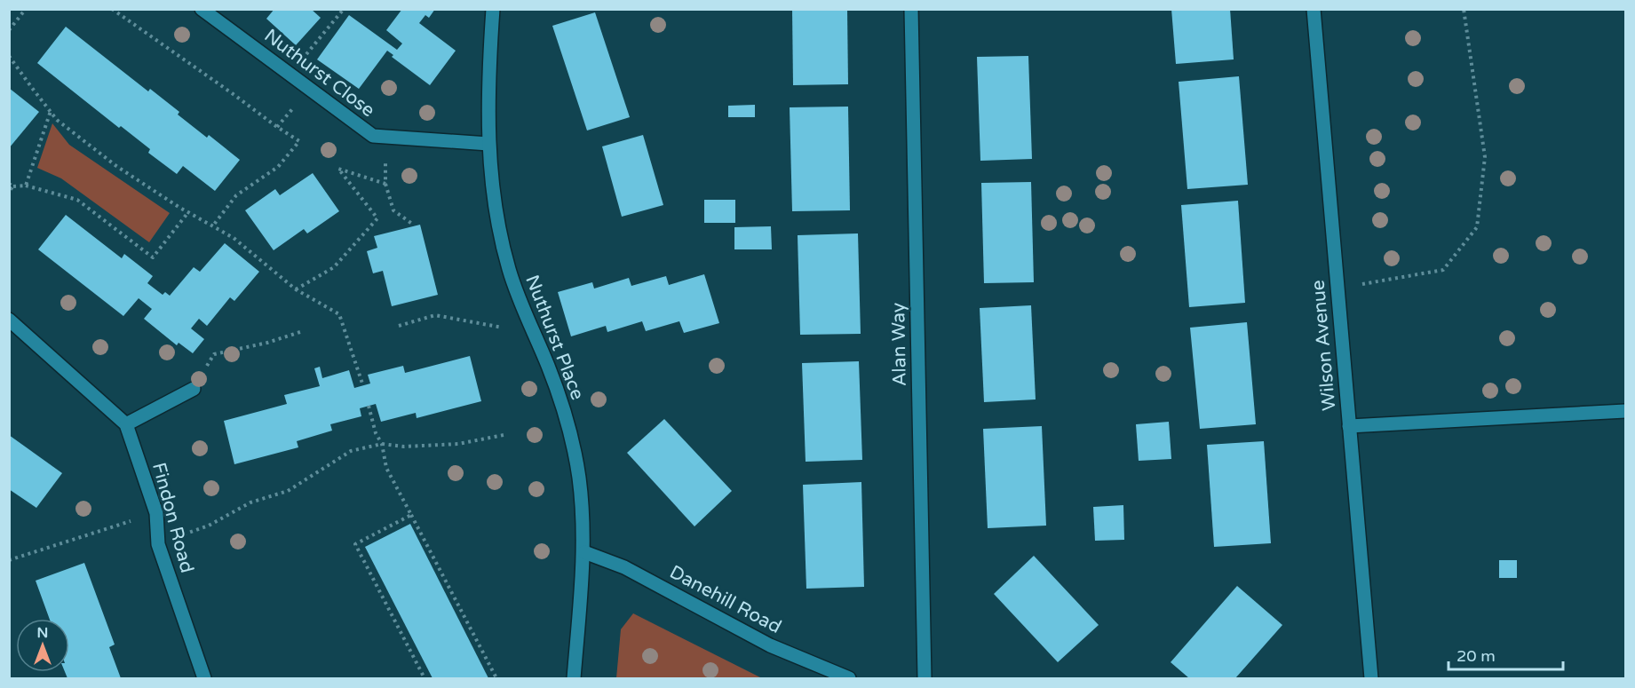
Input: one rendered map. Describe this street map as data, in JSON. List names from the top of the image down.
{
  "streets": {
    "street": [
      "Nuthurst Close",
      "Nuthurst Place",
      "Alan Way",
      "Wilson Avenue",
      "Findon Road",
      "Danehill Road"
    ]
  },
  "crossings": [
    ["Nuthurst Close", "Nuthurst Place"],
    ["Nuthurst Place", "Danehill Road"]
  ],
  "scale_bar": "20 m",
  "north": "top"
}
